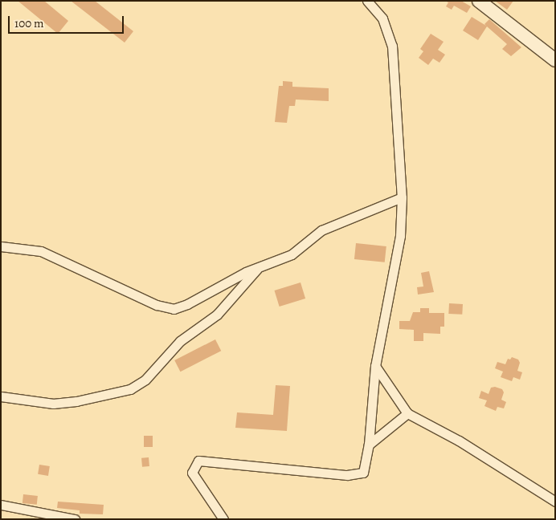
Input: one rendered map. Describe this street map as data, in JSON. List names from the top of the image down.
{
  "scale_bar": "100 m"
}
